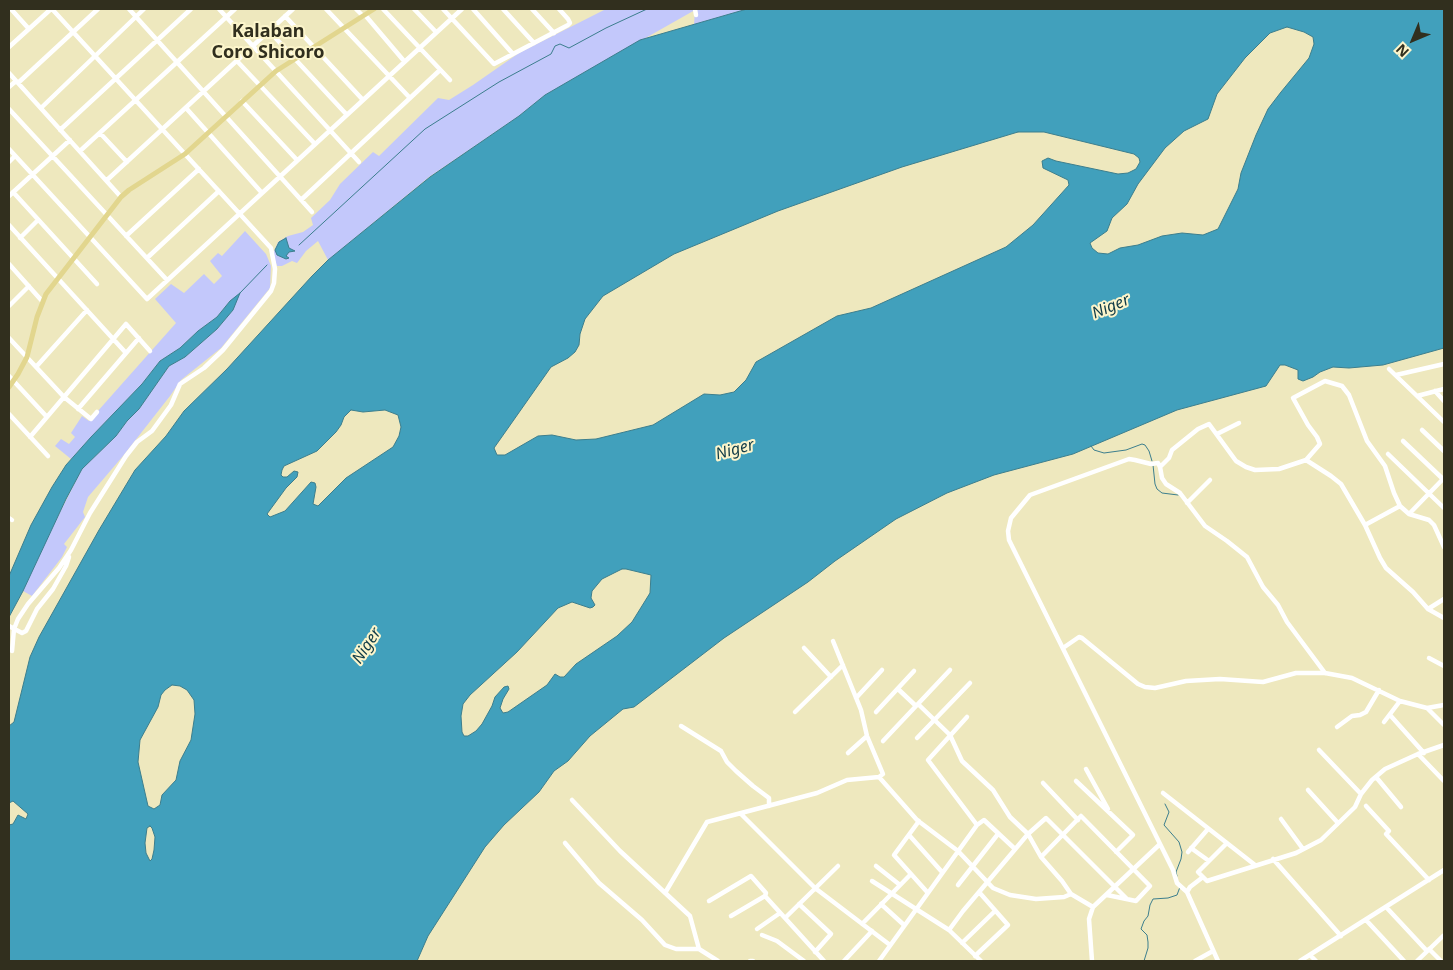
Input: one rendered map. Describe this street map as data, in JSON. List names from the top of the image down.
{
  "districts": ["Kalaban Coro Shicoro"],
  "water": ["Niger"],
  "north": "bottom left"
}
